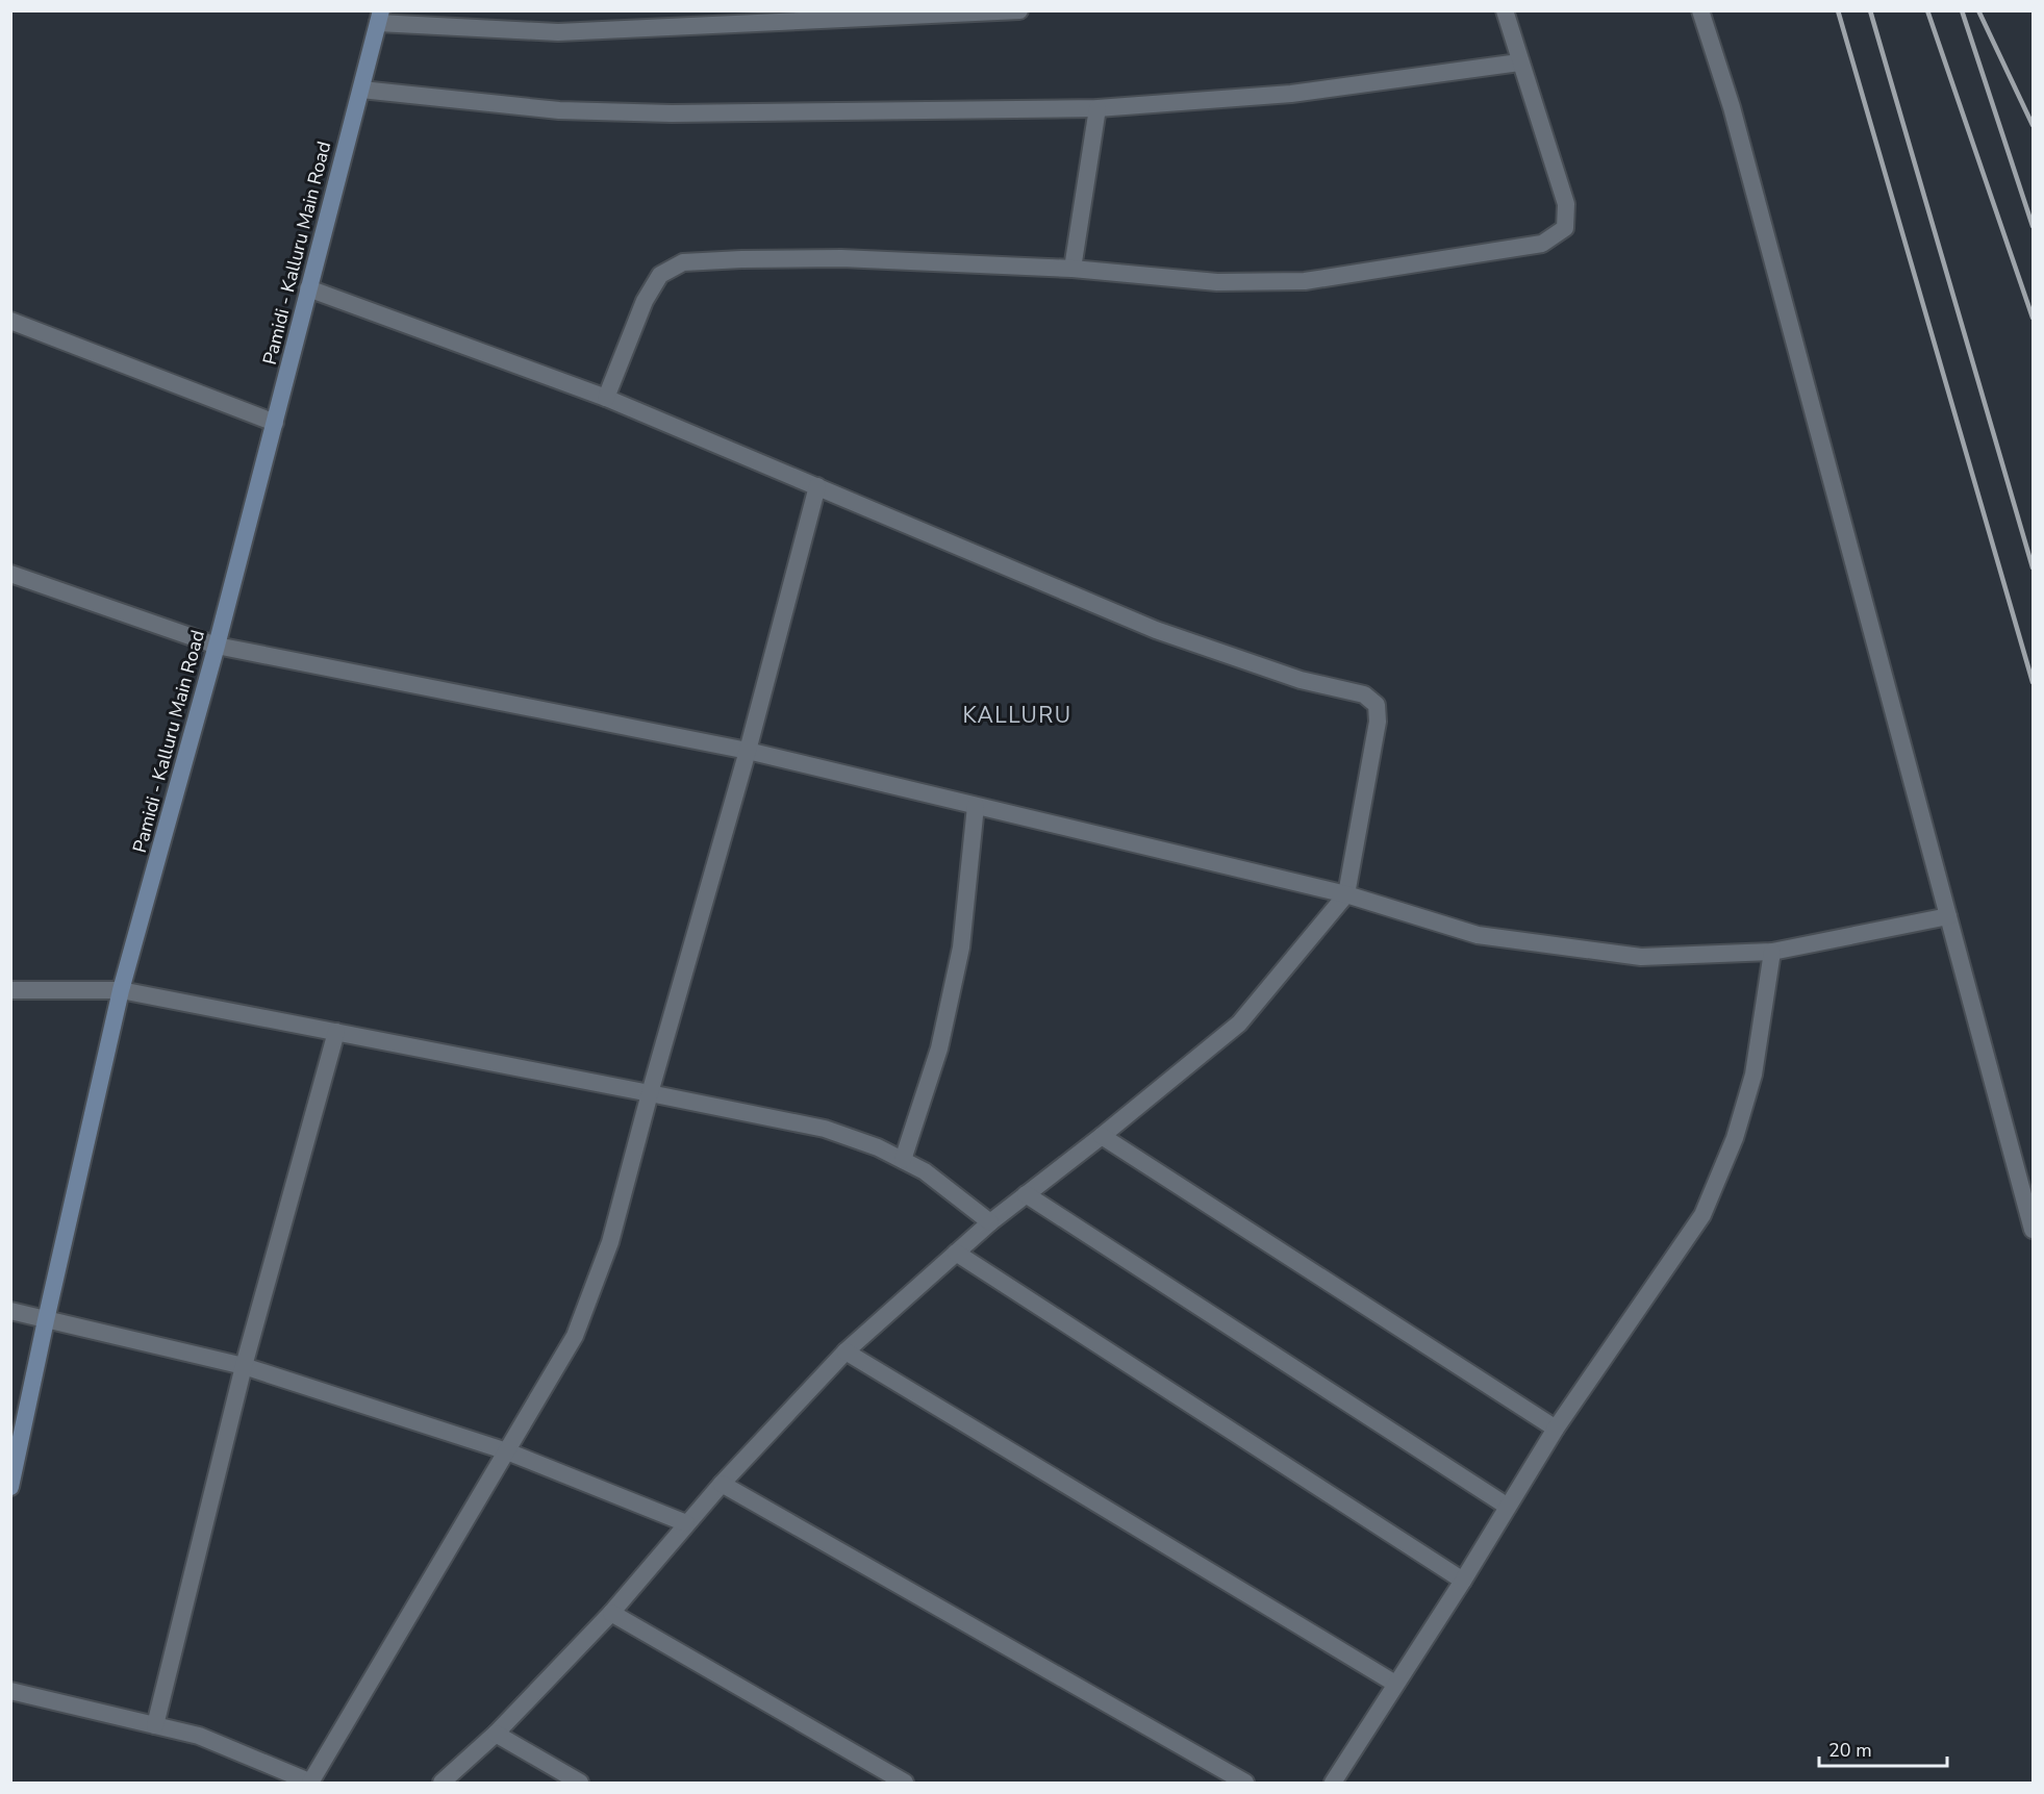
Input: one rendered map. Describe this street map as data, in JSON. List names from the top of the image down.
{
  "streets": {
    "main road": ["Pamidi - Kalluru Main Road"]
  },
  "districts": ["KALLURU"],
  "scale_bar": "20 m"
}
